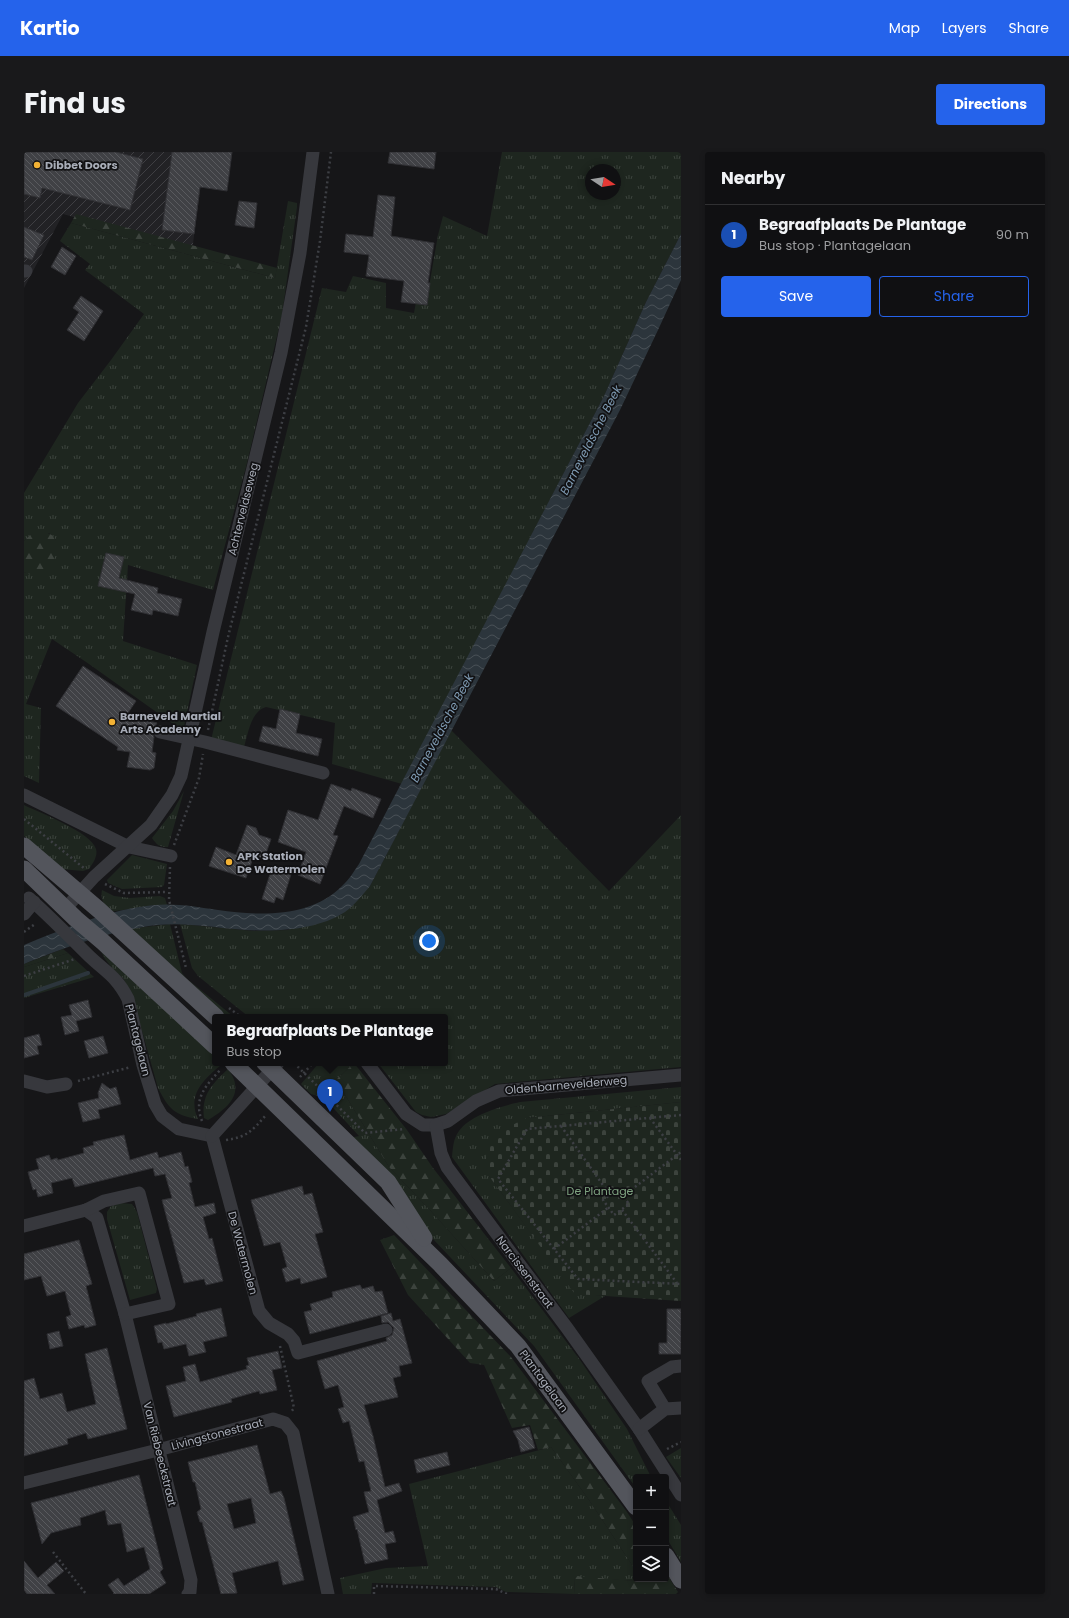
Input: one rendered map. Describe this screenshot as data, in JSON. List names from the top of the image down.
{
  "streets": {
    "main road": ["Plantagelaan"],
    "street": [
      "Achterveldseweg",
      "Oldenbarnevelderweg",
      "De Watermolen",
      "Narcissenstraat",
      "Livingstonestraat",
      "Van Riebeeckstraat"
    ]
  },
  "crossings": [
    ["Plantagelaan", "De Watermolen"],
    ["Oldenbarnevelderweg", "Narcissenstraat"],
    ["Livingstonestraat", "Van Riebeeckstraat"]
  ],
  "water": ["Barneveldsche Beek"],
  "parks": ["De Plantage"],
  "places": ["Dibbet Doors", "Barneveld Martial Arts Academy", "APK Station De Watermolen"],
  "north": "right",
  "page": {
    "header": "Kartio",
    "nav": ["Map", "Layers", "Share"],
    "title": "Find us",
    "buttons": [
      "Directions",
      ["Save", "Share"]
    ],
    "heading": "Nearby",
    "list": [
      {
        "mark": "1",
        "name": "Begraafplaats De Plantage",
        "note": "Bus stop · Plantagelaan",
        "value": "90 m"
      }
    ],
    "popup": ["Begraafplaats De Plantage", "Bus stop"],
    "pins": "1",
    "map_buttons": ["+", "−"]
  }
}
